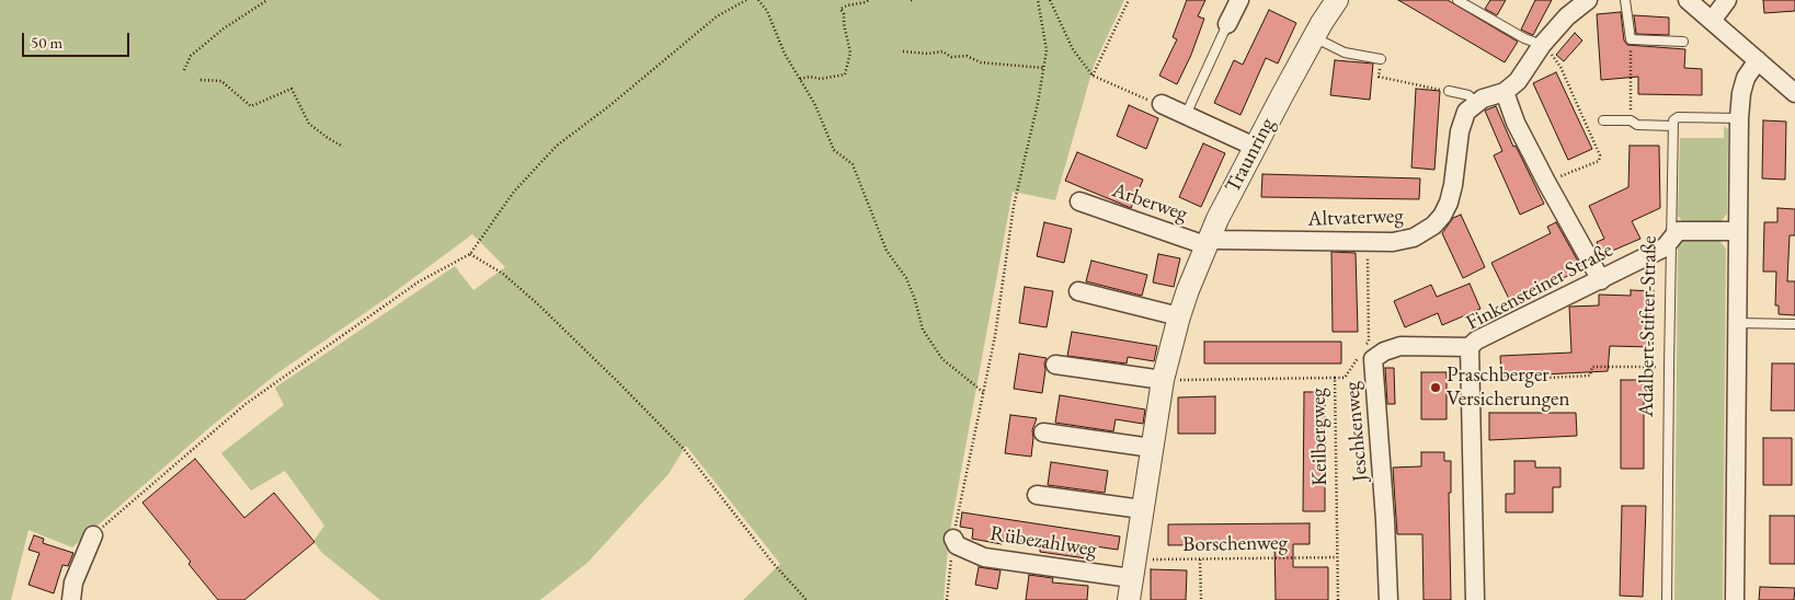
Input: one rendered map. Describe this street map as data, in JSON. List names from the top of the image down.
{
  "streets": {
    "street": [
      "Traunring",
      "Arberweg",
      "Altvaterweg",
      "Finkensteiner Straße",
      "Jeschkenweg",
      "Rübezahlweg"
    ],
    "lane": ["Adalbert-Stifter-Straße"],
    "path": ["Keilbergweg", "Borschenweg"]
  },
  "crossings": [
    ["Traunring", "Arberweg"],
    ["Traunring", "Altvaterweg"],
    ["Traunring", "Keilbergweg"],
    ["Traunring", "Rübezahlweg"],
    ["Traunring", "Borschenweg"],
    ["Arberweg", "Altvaterweg"],
    ["Altvaterweg", "Jeschkenweg"],
    ["Finkensteiner Straße", "Adalbert-Stifter-Straße"],
    ["Finkensteiner Straße", "Jeschkenweg"],
    ["Jeschkenweg", "Keilbergweg"],
    ["Keilbergweg", "Borschenweg"],
    ["Rübezahlweg", "Borschenweg"]
  ],
  "places": ["Praschberger Versicherungen"],
  "scale_bar": "50 m"
}
